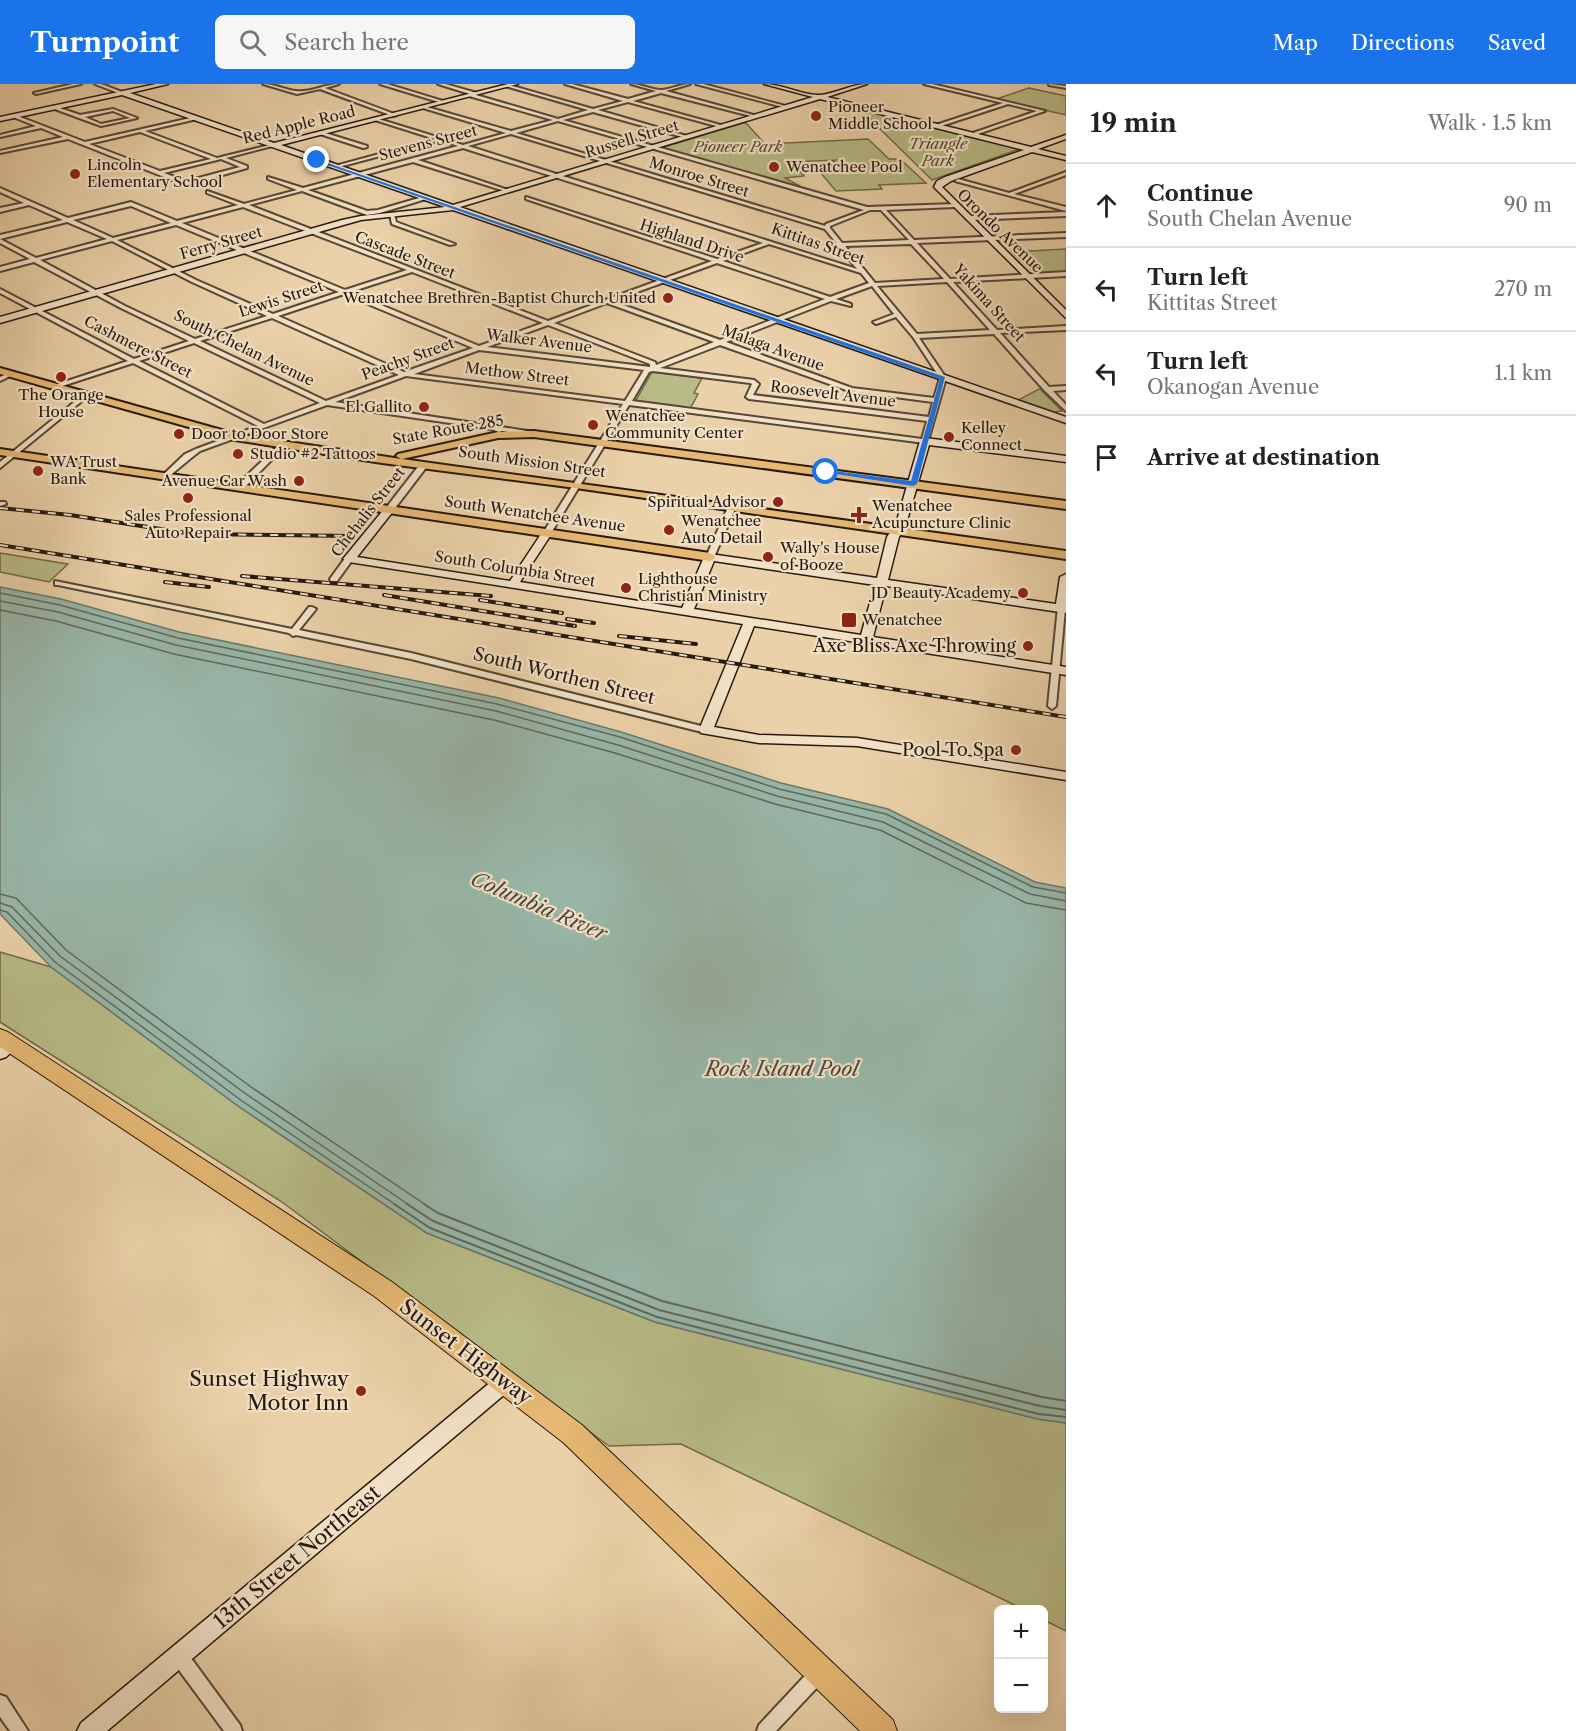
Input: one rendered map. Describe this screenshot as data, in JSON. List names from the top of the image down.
{
  "streets": {
    "highway": ["Sunset Highway"],
    "main road": ["State Route 285", "South Mission Street", "South Wenatchee Avenue"],
    "street": [
      "Red Apple Road",
      "Russell Street",
      "Stevens Street",
      "Monroe Street",
      "Orondo Avenue",
      "Highland Drive",
      "Ferry Street",
      "Kittitas Street",
      "Cascade Street",
      "Lewis Street",
      "Yakima Street",
      "Walker Avenue",
      "Cashmere Street",
      "South Chelan Avenue",
      "Malaga Avenue",
      "Peachy Street",
      "Methow Street",
      "Roosevelt Avenue",
      "Chehalis Street",
      "South Columbia Street",
      "South Worthen Street",
      "13th Street Northeast"
    ]
  },
  "crossings": [
    ["Red Apple Road", "Monroe Street"],
    ["Red Apple Road", "Kittitas Street"],
    ["Red Apple Road", "Yakima Street"],
    ["Russell Street", "Monroe Street"],
    ["Russell Street", "Ferry Street"],
    ["Russell Street", "Kittitas Street"],
    ["Russell Street", "Yakima Street"],
    ["Stevens Street", "Monroe Street"],
    ["Stevens Street", "Kittitas Street"],
    ["Stevens Street", "Cascade Street"],
    ["Stevens Street", "Yakima Street"],
    ["Stevens Street", "Walker Avenue"],
    ["Stevens Street", "South Chelan Avenue"],
    ["Stevens Street", "Methow Street"],
    ["Highland Drive", "Peachy Street"],
    ["Ferry Street", "Cascade Street"],
    ["Ferry Street", "Walker Avenue"],
    ["Ferry Street", "Cashmere Street"],
    ["Ferry Street", "South Chelan Avenue"],
    ["Ferry Street", "Methow Street"],
    ["Kittitas Street", "Peachy Street"],
    ["Cascade Street", "Lewis Street"],
    ["Cascade Street", "Walker Avenue"],
    ["Cascade Street", "Peachy Street"],
    ["Lewis Street", "Walker Avenue"],
    ["Lewis Street", "Cashmere Street"],
    ["Lewis Street", "South Chelan Avenue"],
    ["Lewis Street", "Methow Street"],
    ["Lewis Street", "South Mission Street"],
    ["Walker Avenue", "Peachy Street"],
    ["Walker Avenue", "Methow Street"],
    ["Walker Avenue", "Roosevelt Avenue"],
    ["Cashmere Street", "Peachy Street"],
    ["South Chelan Avenue", "Peachy Street"],
    ["South Chelan Avenue", "State Route 285"],
    ["Malaga Avenue", "Peachy Street"],
    ["Peachy Street", "Methow Street"],
    ["Peachy Street", "South Mission Street"],
    ["Peachy Street", "South Wenatchee Avenue"],
    ["State Route 285", "South Mission Street"],
    ["South Mission Street", "Chehalis Street"],
    ["Chehalis Street", "South Wenatchee Avenue"],
    ["Chehalis Street", "South Columbia Street"],
    ["Sunset Highway", "13th Street Northeast"]
  ],
  "water": ["Columbia River", "Rock Island Pool"],
  "parks": ["Triangle Park", "Pioneer Park"],
  "places": {
    "other": [
      "Pioneer Middle School",
      "Wenatchee Pool",
      "Lincoln Elementary School",
      "Wenatchee Brethren-Baptist Church United",
      "The Orange House",
      "El Gallito",
      "Wenatchee Community Center",
      "Door to Door Store",
      "Kelley Connect",
      "Studio #2 Tattoos",
      "WA Trust Bank",
      "Avenue Car Wash",
      "Sales Professional Auto Repair",
      "Spiritual Advisor",
      "Wenatchee Auto Detail",
      "Wally's House of Booze",
      "Lighthouse Christian Ministry",
      "JD Beauty Academy",
      "Axe Bliss Axe Throwing",
      "Pool To Spa",
      "Sunset Highway Motor Inn"
    ],
    "health": ["Wenatchee Acupuncture Clinic"],
    "transit": ["Wenatchee"]
  },
  "page": {
    "header": "Turnpoint",
    "search": "Search here",
    "nav": ["Map", "Directions", "Saved"],
    "heading": ["19 min", "Walk · 1.5 km"],
    "list": [
      ["Continue", "South Chelan Avenue", "90 m"],
      ["Turn left", "Kittitas Street", "270 m"],
      ["Turn left", "Okanogan Avenue", "1.1 km"],
      "Arrive at destination"
    ],
    "map_buttons": ["+", "−"]
  }
}
